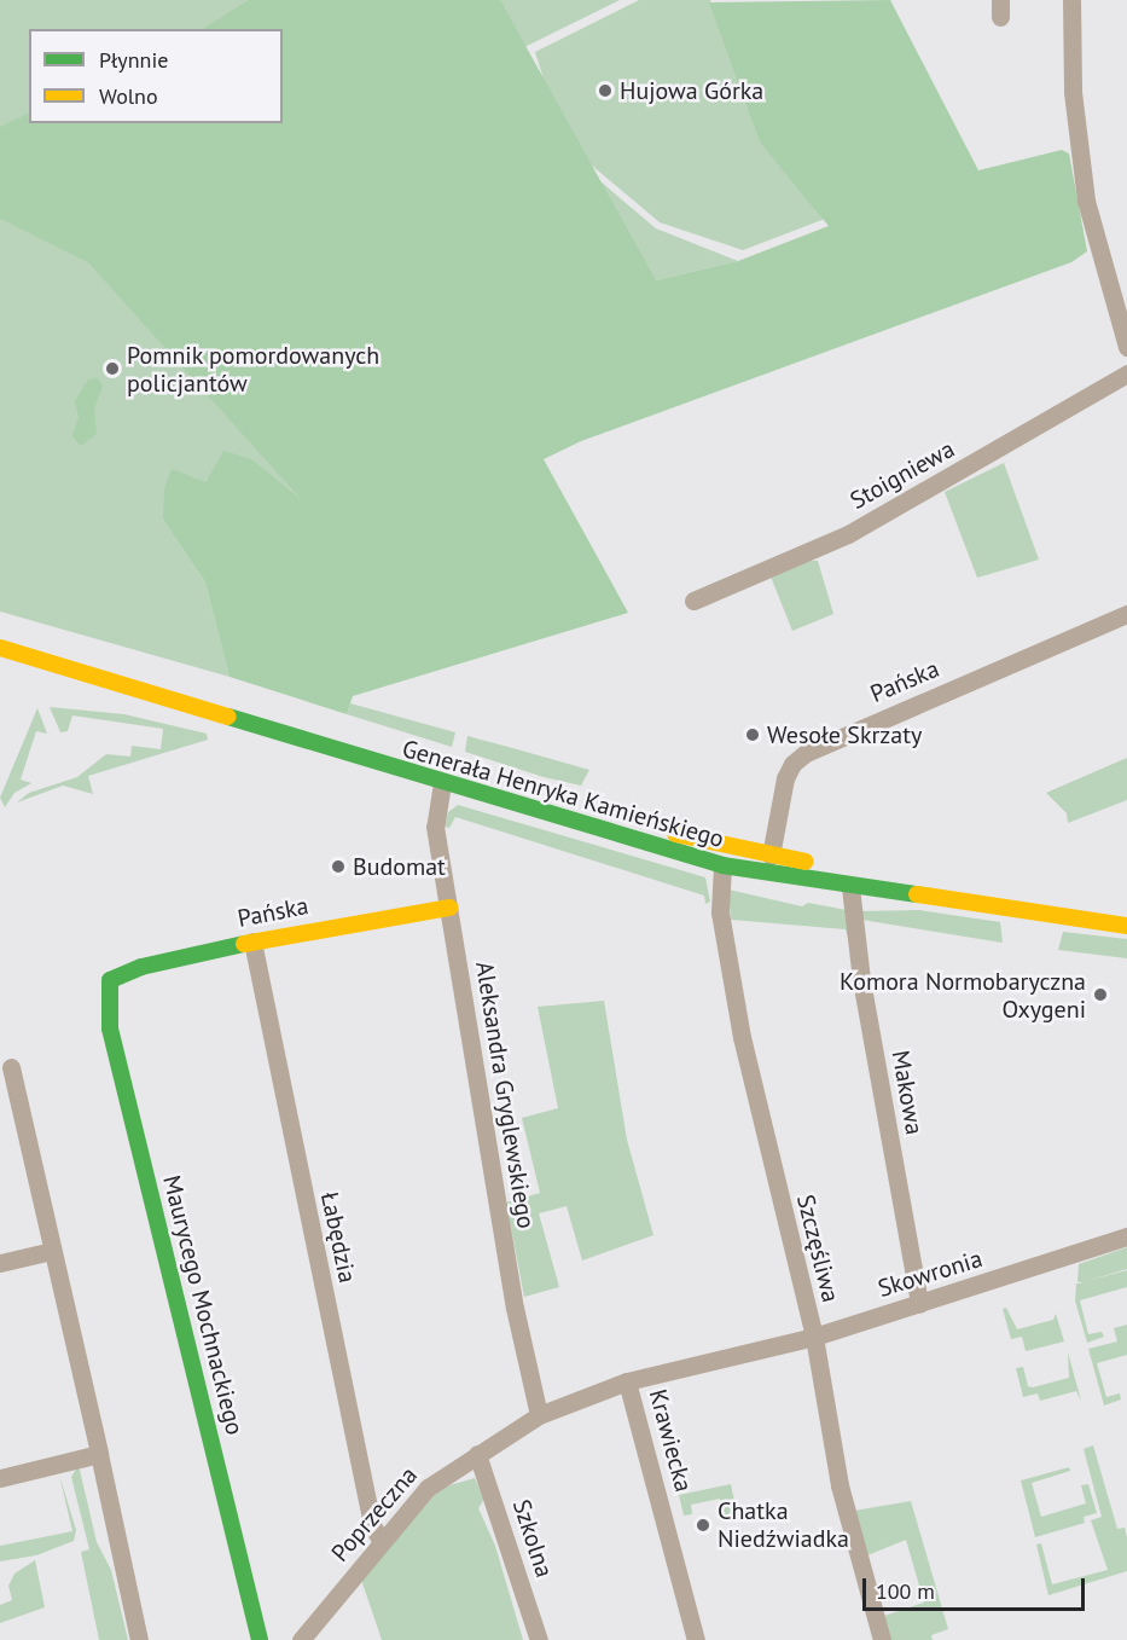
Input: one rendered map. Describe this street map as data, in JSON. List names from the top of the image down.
{
  "streets": {
    "main road": ["Pańska", "Generała Henryka Kamieńskiego", "Maurycego Mochnackiego"],
    "street": [
      "Stoigniewa",
      "Makowa",
      "Aleksandra Gryglewskiego",
      "Łabędzia",
      "Szczęśliwa",
      "Skowronia",
      "Krawiecka",
      "Poprzeczna",
      "Szkolna"
    ]
  },
  "crossings": [
    ["Pańska", "Generała Henryka Kamieńskiego"],
    ["Pańska", "Aleksandra Gryglewskiego"],
    ["Pańska", "Łabędzia"],
    ["Pańska", "Maurycego Mochnackiego"],
    ["Generała Henryka Kamieńskiego", "Makowa"],
    ["Generała Henryka Kamieńskiego", "Aleksandra Gryglewskiego"],
    ["Generała Henryka Kamieńskiego", "Szczęśliwa"],
    ["Makowa", "Skowronia"],
    ["Aleksandra Gryglewskiego", "Poprzeczna"],
    ["Łabędzia", "Poprzeczna"],
    ["Szczęśliwa", "Skowronia"],
    ["Skowronia", "Krawiecka"],
    ["Skowronia", "Poprzeczna"],
    ["Poprzeczna", "Szkolna"]
  ],
  "places": [
    "Hujowa Górka",
    "Pomnik pomordowanych policjantów",
    "Wesołe Skrzaty",
    "Budomat",
    "Komora Normobaryczna Oxygeni",
    "Chatka Niedźwiadka"
  ],
  "legend": ["Płynnie", "Wolno"],
  "scale_bar": "100 m"
}
